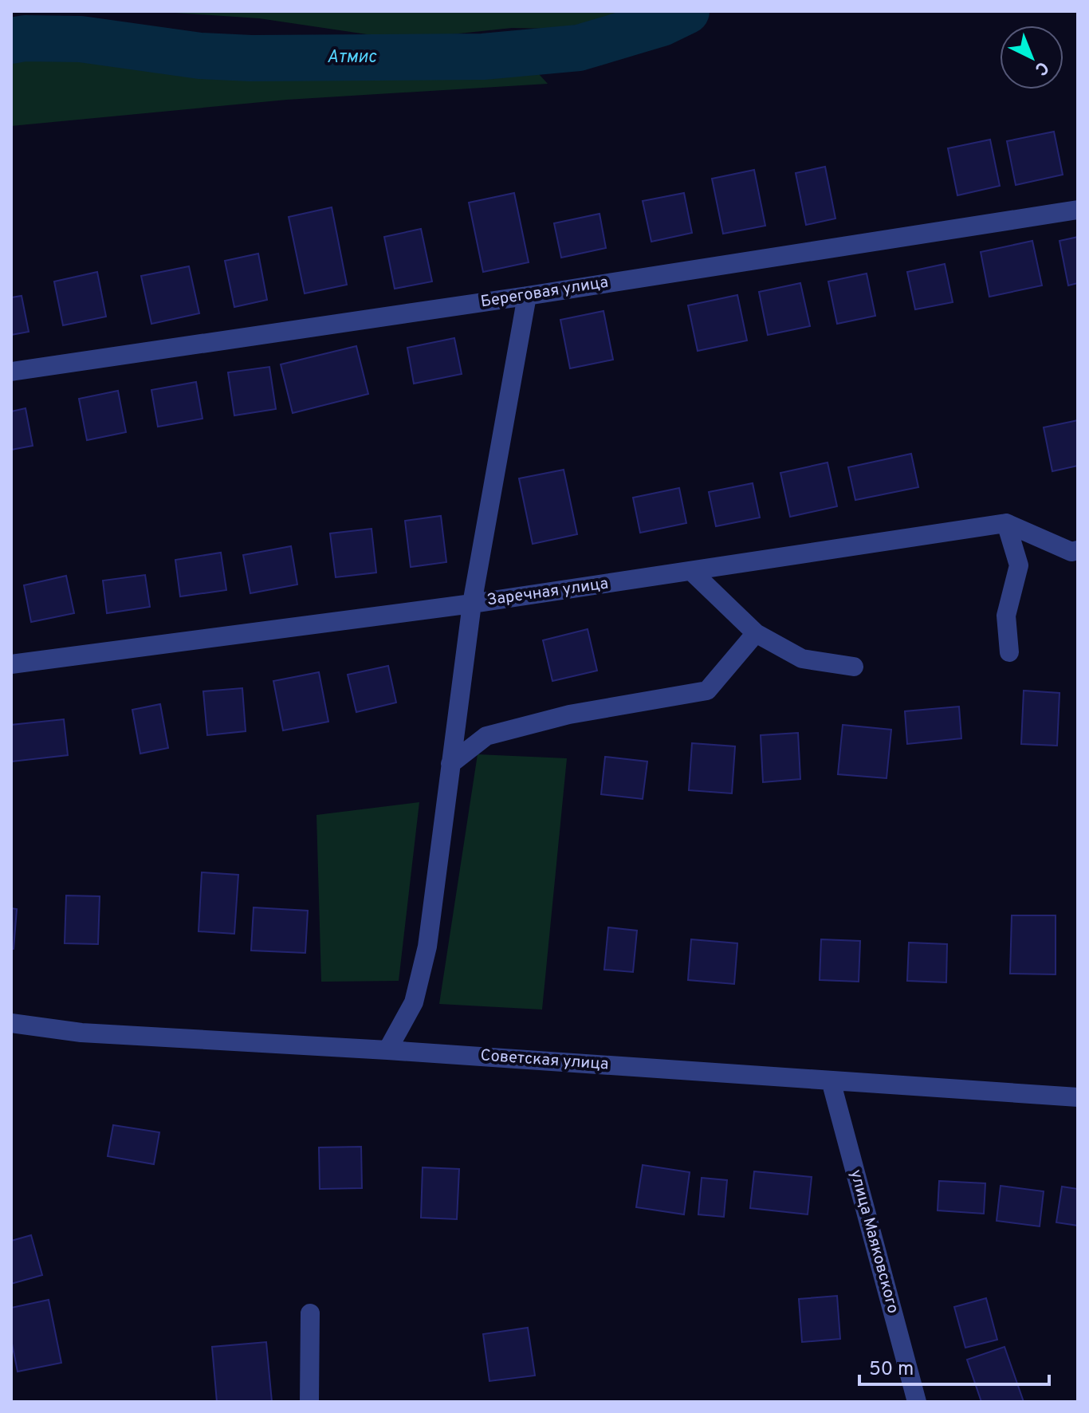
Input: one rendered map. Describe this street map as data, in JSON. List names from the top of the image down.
{
  "streets": {
    "street": [
      "Береговая улица",
      "Заречная улица",
      "Советская улица",
      "улица Маяковского"
    ]
  },
  "crossings": [
    ["Советская улица", "улица Маяковского"]
  ],
  "water": ["Атмис"],
  "scale_bar": "50 m",
  "north": "bottom right"
}
